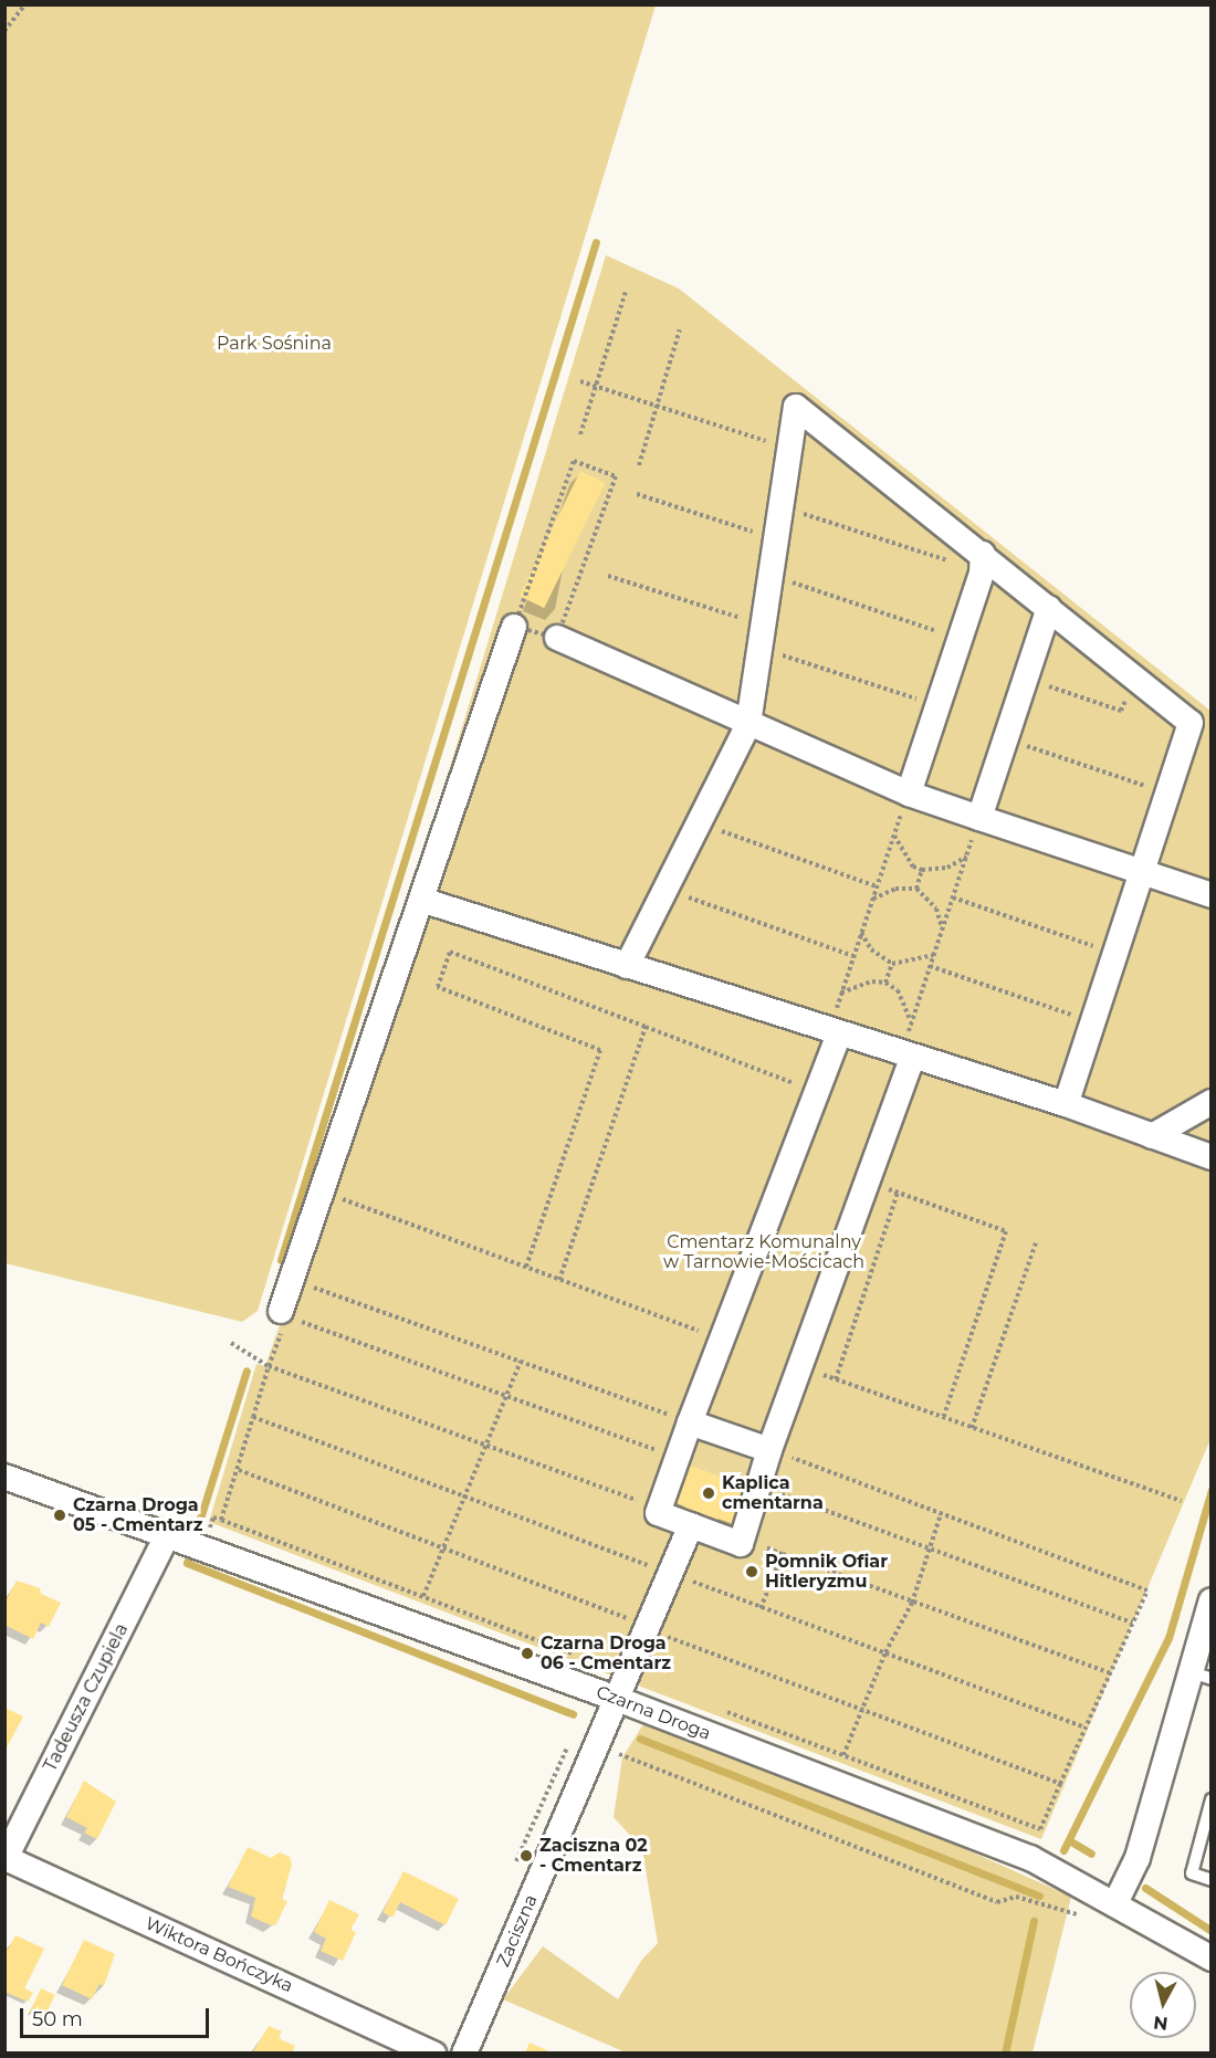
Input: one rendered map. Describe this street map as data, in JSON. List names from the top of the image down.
{
  "streets": {
    "street": [
      "Tadeusza Czupiela",
      "Czarna Droga",
      "Zaciszna",
      "Wiktora Bończyka"
    ]
  },
  "crossings": [
    ["Tadeusza Czupiela", "Czarna Droga"],
    ["Tadeusza Czupiela", "Wiktora Bończyka"],
    ["Czarna Droga", "Zaciszna"]
  ],
  "parks": ["Park Sośnina", "Cmentarz Komunalny w Tarnowie-Mościcach"],
  "places": [
    "Kaplica cmentarna",
    "Czarna Droga 05 - Cmentarz",
    "Pomnik Ofiar Hitleryzmu",
    "Czarna Droga 06 - Cmentarz",
    "Zaciszna 02 - Cmentarz"
  ],
  "scale_bar": "50 m",
  "north": "bottom"
}
